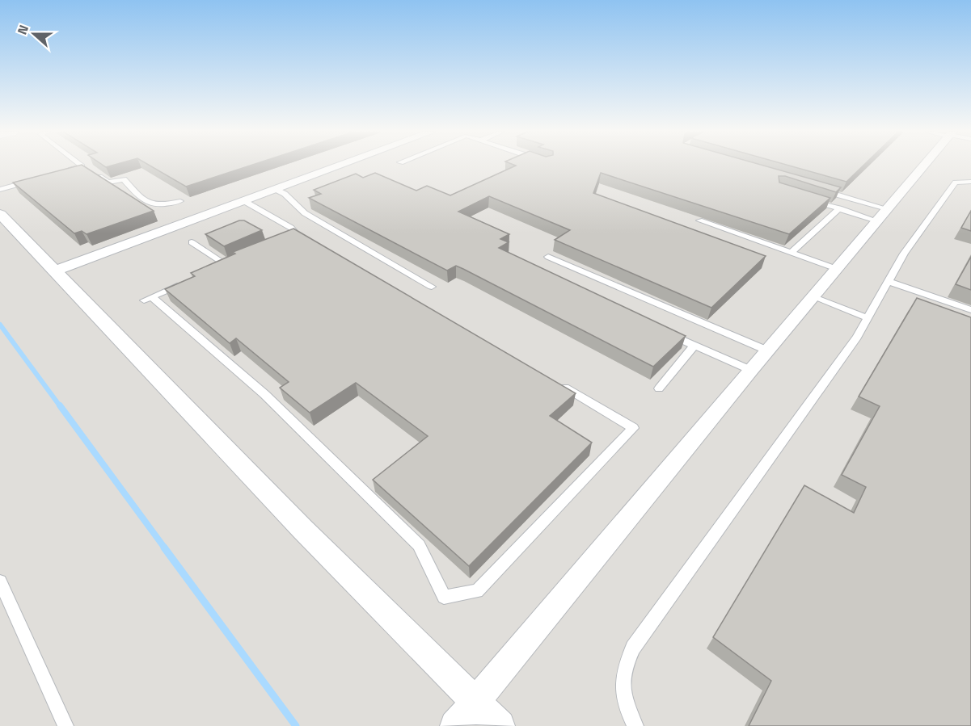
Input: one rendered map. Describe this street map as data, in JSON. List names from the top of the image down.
{
  "north": "left"
}
